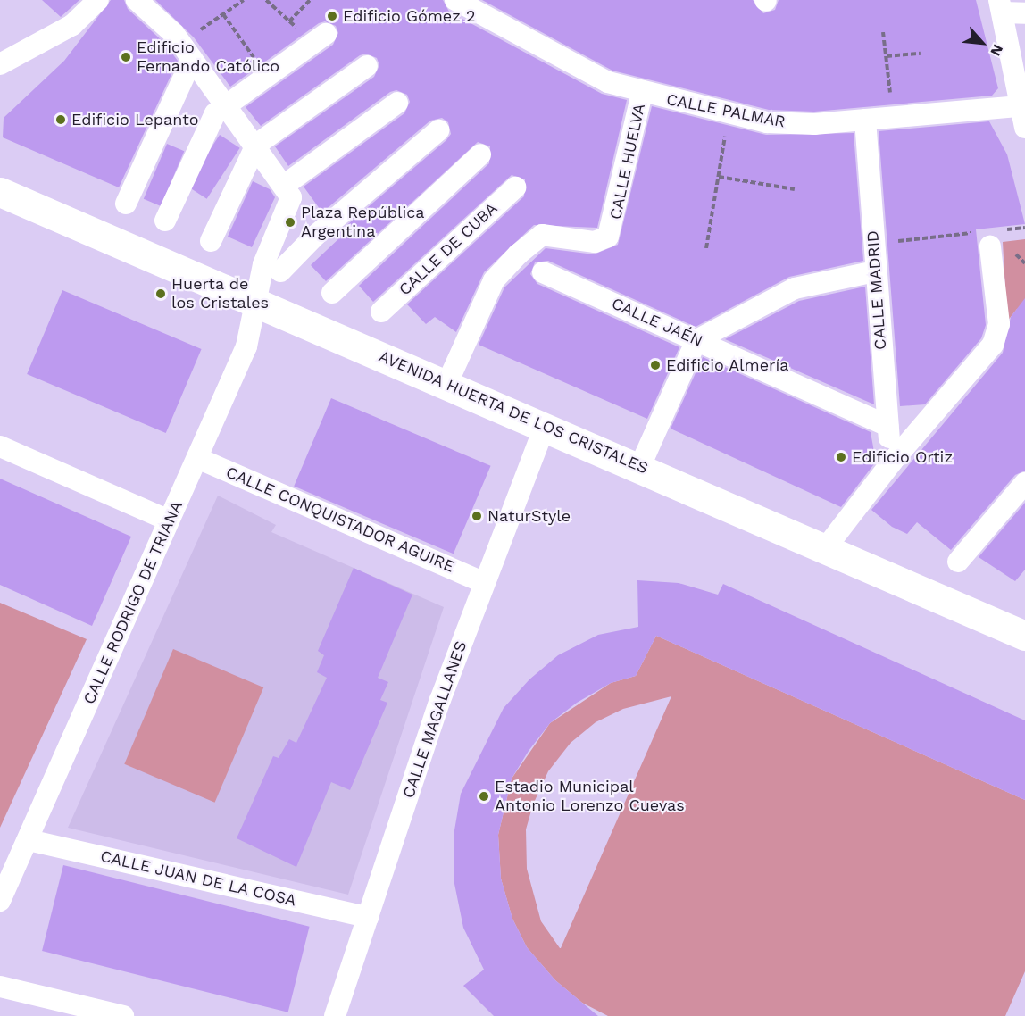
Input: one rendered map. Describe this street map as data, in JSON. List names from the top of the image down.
{
  "streets": {
    "main road": ["AVENIDA HUERTA DE LOS CRISTALES"],
    "street": [
      "CALLE PALMAR",
      "CALLE HUELVA",
      "CALLE DE CUBA",
      "CALLE MADRID",
      "CALLE JAÉN",
      "CALLE CONQUISTADOR AGUIRE",
      "CALLE RODRIGO DE TRIANA",
      "CALLE MAGALLANES",
      "CALLE JUAN DE LA COSA"
    ]
  },
  "crossings": [
    ["CALLE PALMAR", "CALLE HUELVA"],
    ["CALLE PALMAR", "CALLE MADRID"],
    ["CALLE HUELVA", "AVENIDA HUERTA DE LOS CRISTALES"],
    ["CALLE MADRID", "CALLE JAÉN"],
    ["AVENIDA HUERTA DE LOS CRISTALES", "CALLE RODRIGO DE TRIANA"],
    ["AVENIDA HUERTA DE LOS CRISTALES", "CALLE MAGALLANES"],
    ["CALLE CONQUISTADOR AGUIRE", "CALLE RODRIGO DE TRIANA"],
    ["CALLE CONQUISTADOR AGUIRE", "CALLE MAGALLANES"],
    ["CALLE RODRIGO DE TRIANA", "CALLE JUAN DE LA COSA"],
    ["CALLE MAGALLANES", "CALLE JUAN DE LA COSA"]
  ],
  "places": [
    "Edificio Gómez 2",
    "Edificio Fernando Católico",
    "Edificio Lepanto",
    "Plaza República Argentina",
    "Huerta de los Cristales",
    "Edificio Almería",
    "Edificio Ortiz",
    "NaturStyle",
    "Estadio Municipal Antonio Lorenzo Cuevas"
  ],
  "north": "bottom right"
}
